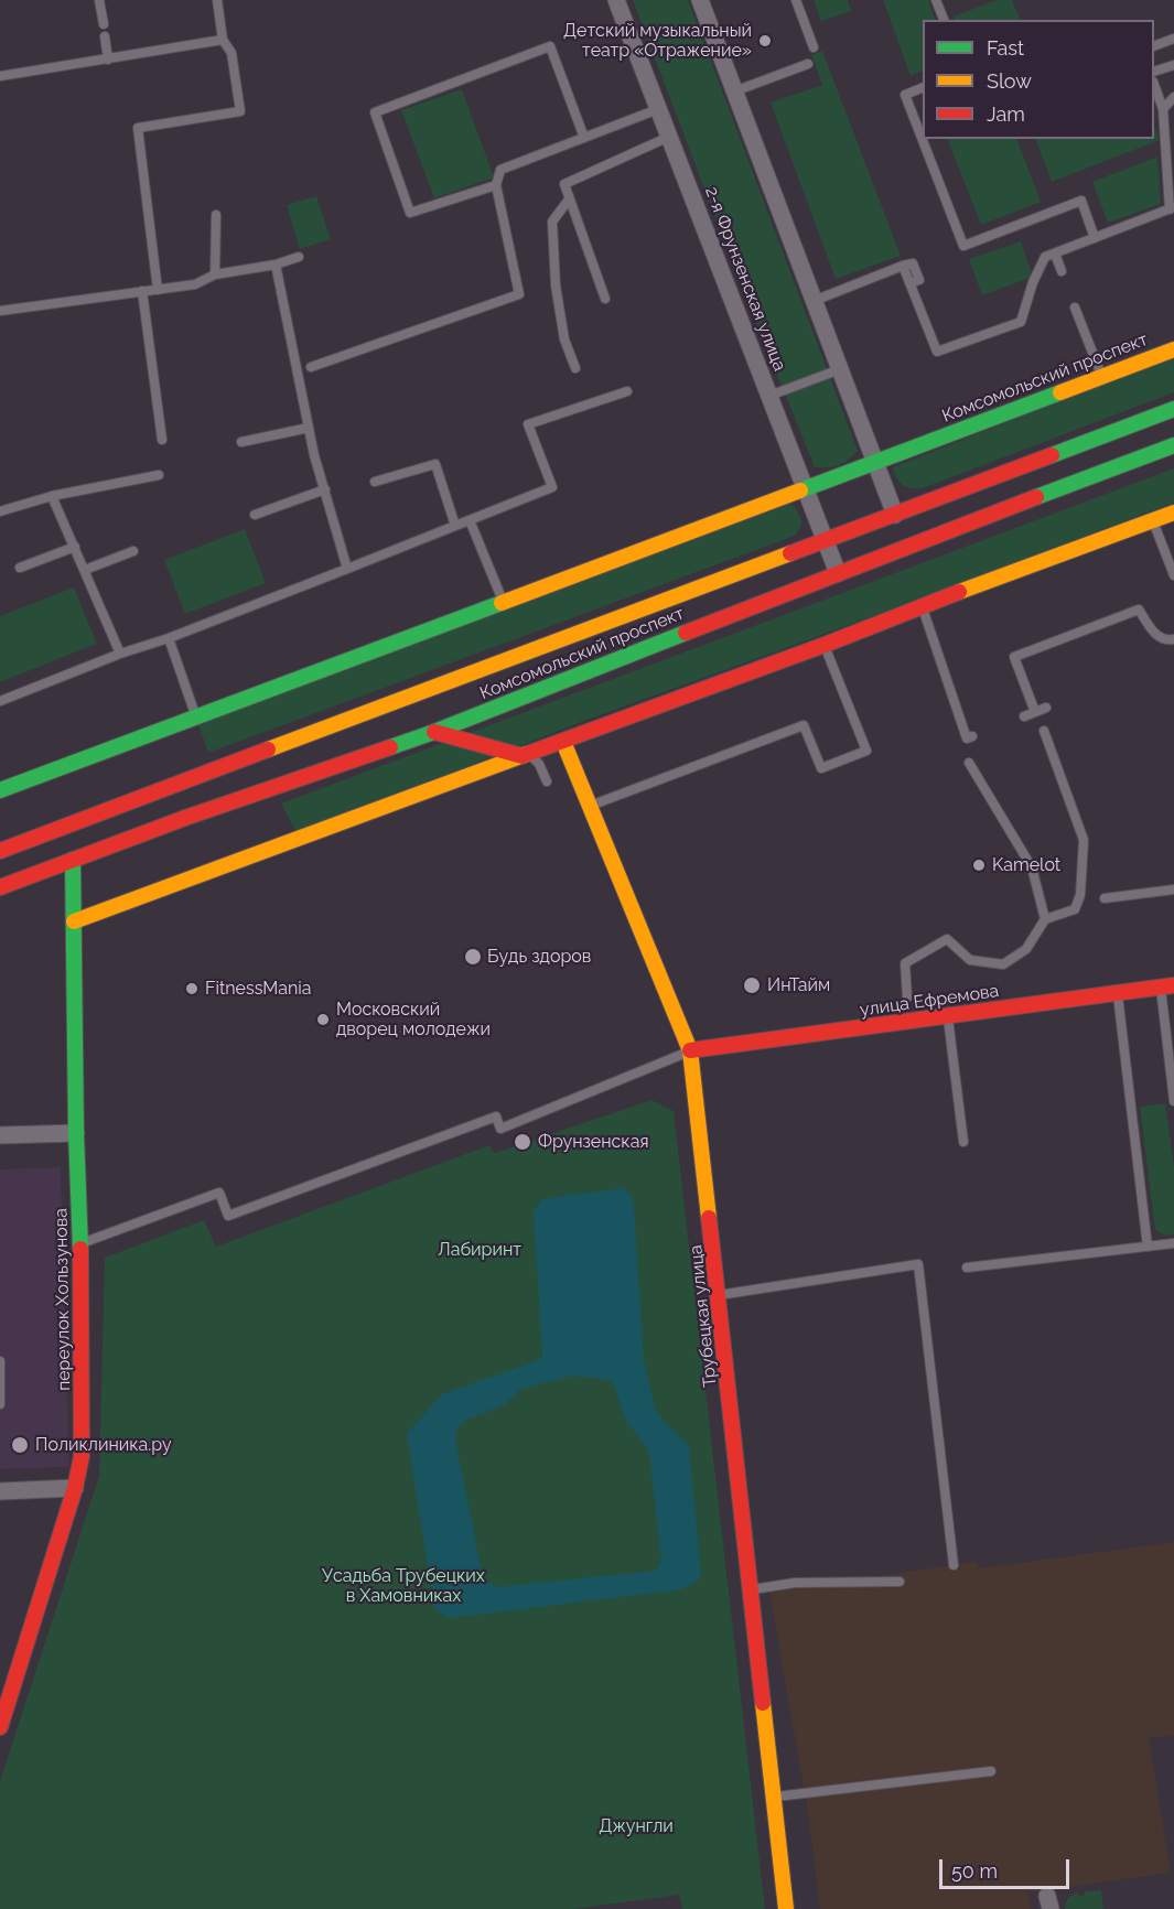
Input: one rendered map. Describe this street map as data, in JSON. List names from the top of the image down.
{
  "streets": {
    "street": [
      "2-я Фрунзенская улица",
      "Комсомольский проспект",
      "улица Ефремова",
      "переулок Хользунова",
      "Трубецкая улица"
    ]
  },
  "crossings": [
    ["2-я Фрунзенская улица", "Комсомольский проспект"],
    ["Комсомольский проспект", "переулок Хользунова"],
    ["улица Ефремова", "Трубецкая улица"]
  ],
  "parks": ["Лабиринт", "Усадьба Трубецких в Хамовниках", "Джунгли"],
  "places": [
    "Детский музыкальный театр «Отражение»",
    "Kamelot",
    "Будь здоров",
    "ИнТайм",
    "FitnessMania",
    "Московский дворец молодежи",
    "Фрунзенская",
    "Поликлиника.ру"
  ],
  "legend": ["Fast", "Slow", "Jam"],
  "scale_bar": "50 m"
}
